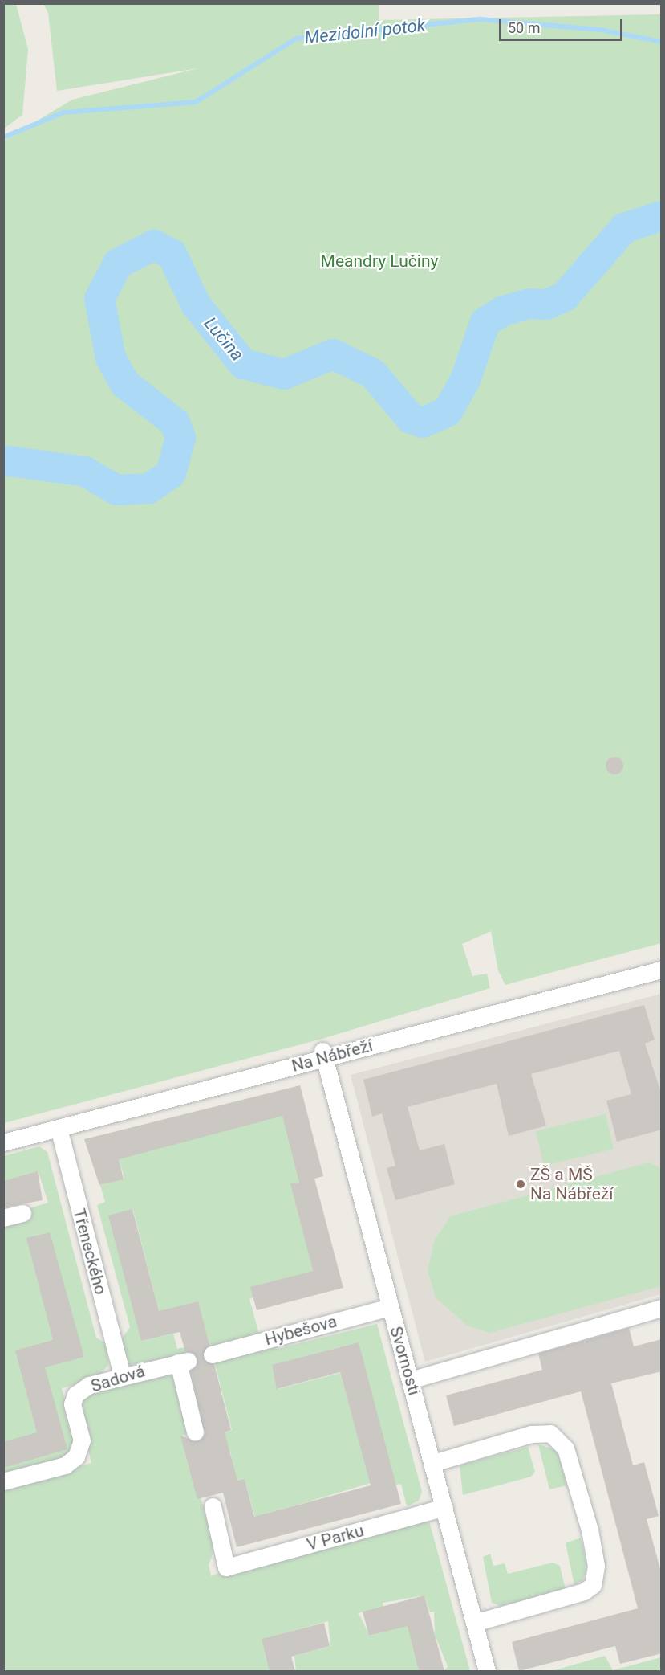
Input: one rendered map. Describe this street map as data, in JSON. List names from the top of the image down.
{
  "streets": {
    "street": [
      "Na Nábřeží",
      "Třeneckého",
      "Hybešova",
      "Svornosti",
      "Sadová",
      "V Parku"
    ]
  },
  "crossings": [
    ["Na Nábřeží", "Třeneckého"],
    ["Na Nábřeží", "Svornosti"],
    ["Třeneckého", "Sadová"],
    ["Hybešova", "Svornosti"],
    ["Svornosti", "V Parku"]
  ],
  "water": ["Mezidolní potok", "Lučina"],
  "parks": ["Meandry Lučiny"],
  "places": ["ZŠ a MŠ Na Nábřeží"],
  "scale_bar": "50 m"
}
